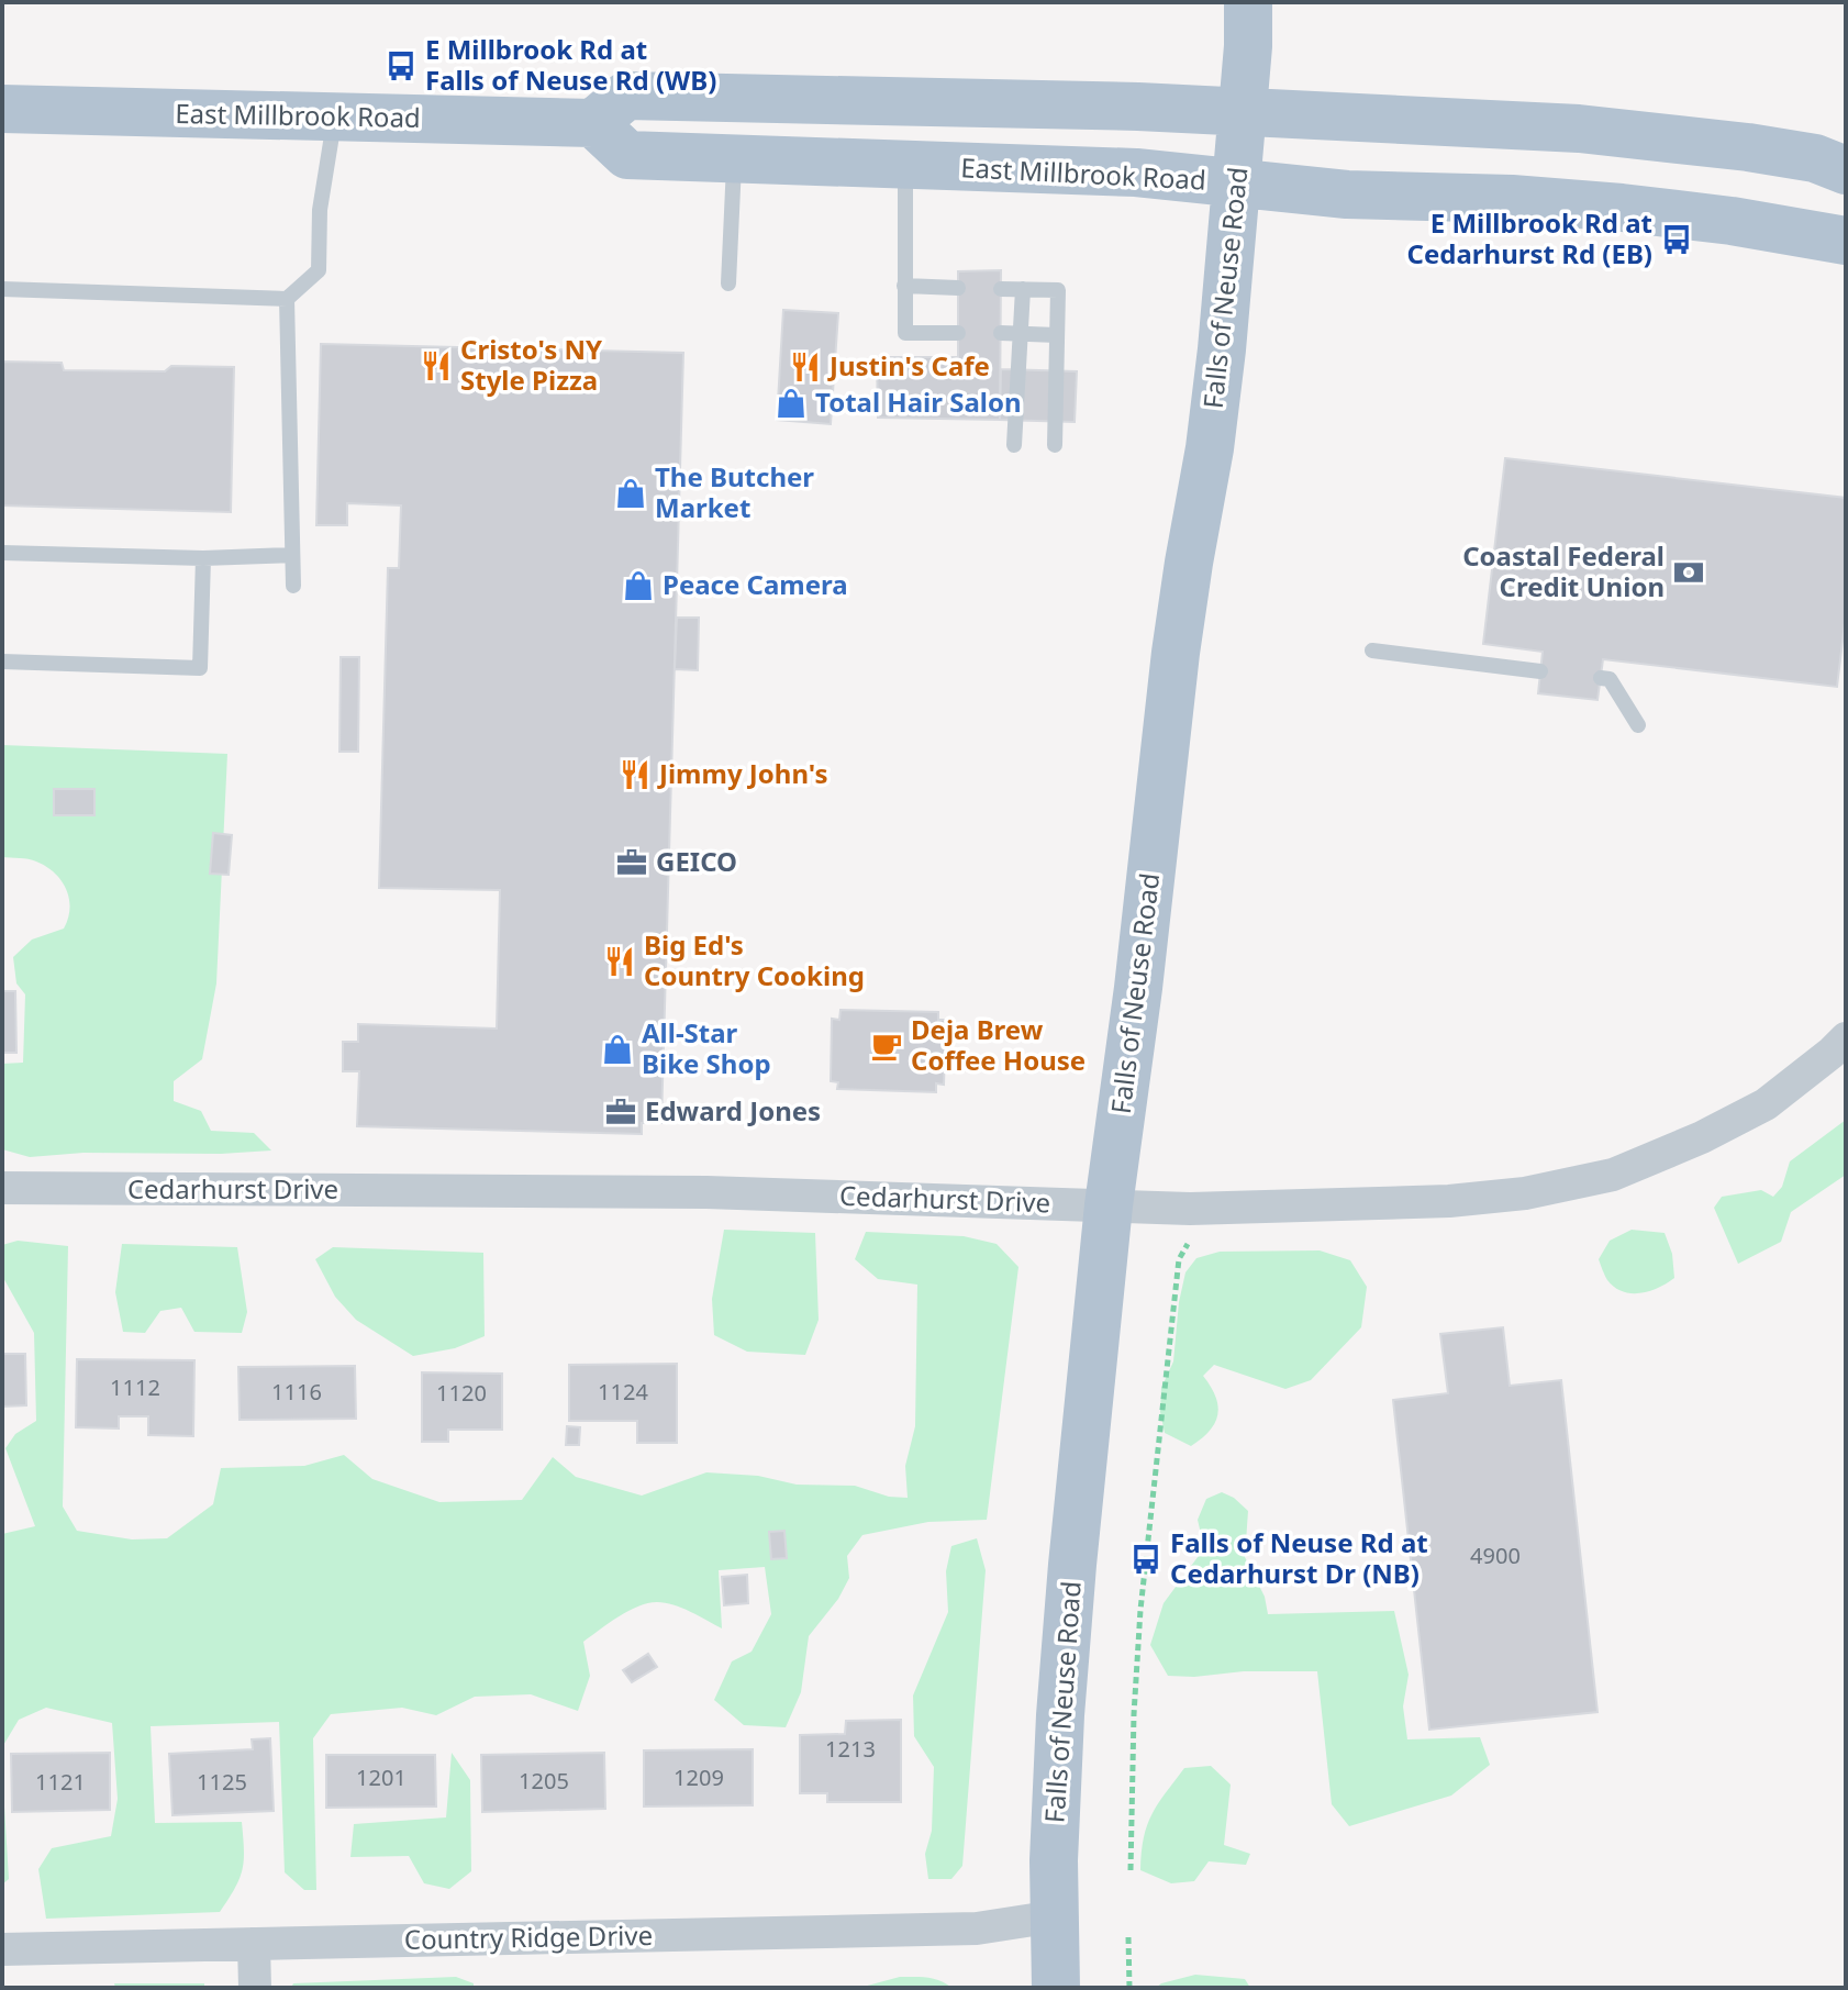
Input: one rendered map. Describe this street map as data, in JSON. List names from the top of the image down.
{
  "streets": {
    "main road": ["East Millbrook Road", "Falls of Neuse Road"],
    "street": ["Cedarhurst Drive", "Country Ridge Drive"]
  },
  "crossings": [
    ["East Millbrook Road", "Falls of Neuse Road"],
    ["Falls of Neuse Road", "Cedarhurst Drive"],
    ["Falls of Neuse Road", "Country Ridge Drive"]
  ],
  "places": {
    "bus stop": ["E Millbrook Rd at Falls of Neuse Rd (WB)", "E Millbrook Rd at Cedarhurst Rd (EB)", "Falls of Neuse Rd at Cedarhurst Dr (NB)"],
    "restaurant": [
      "Cristo's NY Style Pizza",
      "Justin's Cafe",
      "Jimmy John's",
      "Big Ed's Country Cooking"
    ],
    "shop": [
      "Total Hair Salon",
      "The Butcher Market",
      "Peace Camera",
      "All-Star Bike Shop"
    ],
    "bank": ["Coastal Federal Credit Union"],
    "office": ["GEICO", "Edward Jones"],
    "cafe": ["Deja Brew Coffee House"]
  },
  "house_numbers": [
    "1112",
    "1116",
    "1124",
    "1120",
    "4900",
    "1213",
    "1201",
    "1209",
    "1205",
    "1121",
    "1125"
  ]
}
